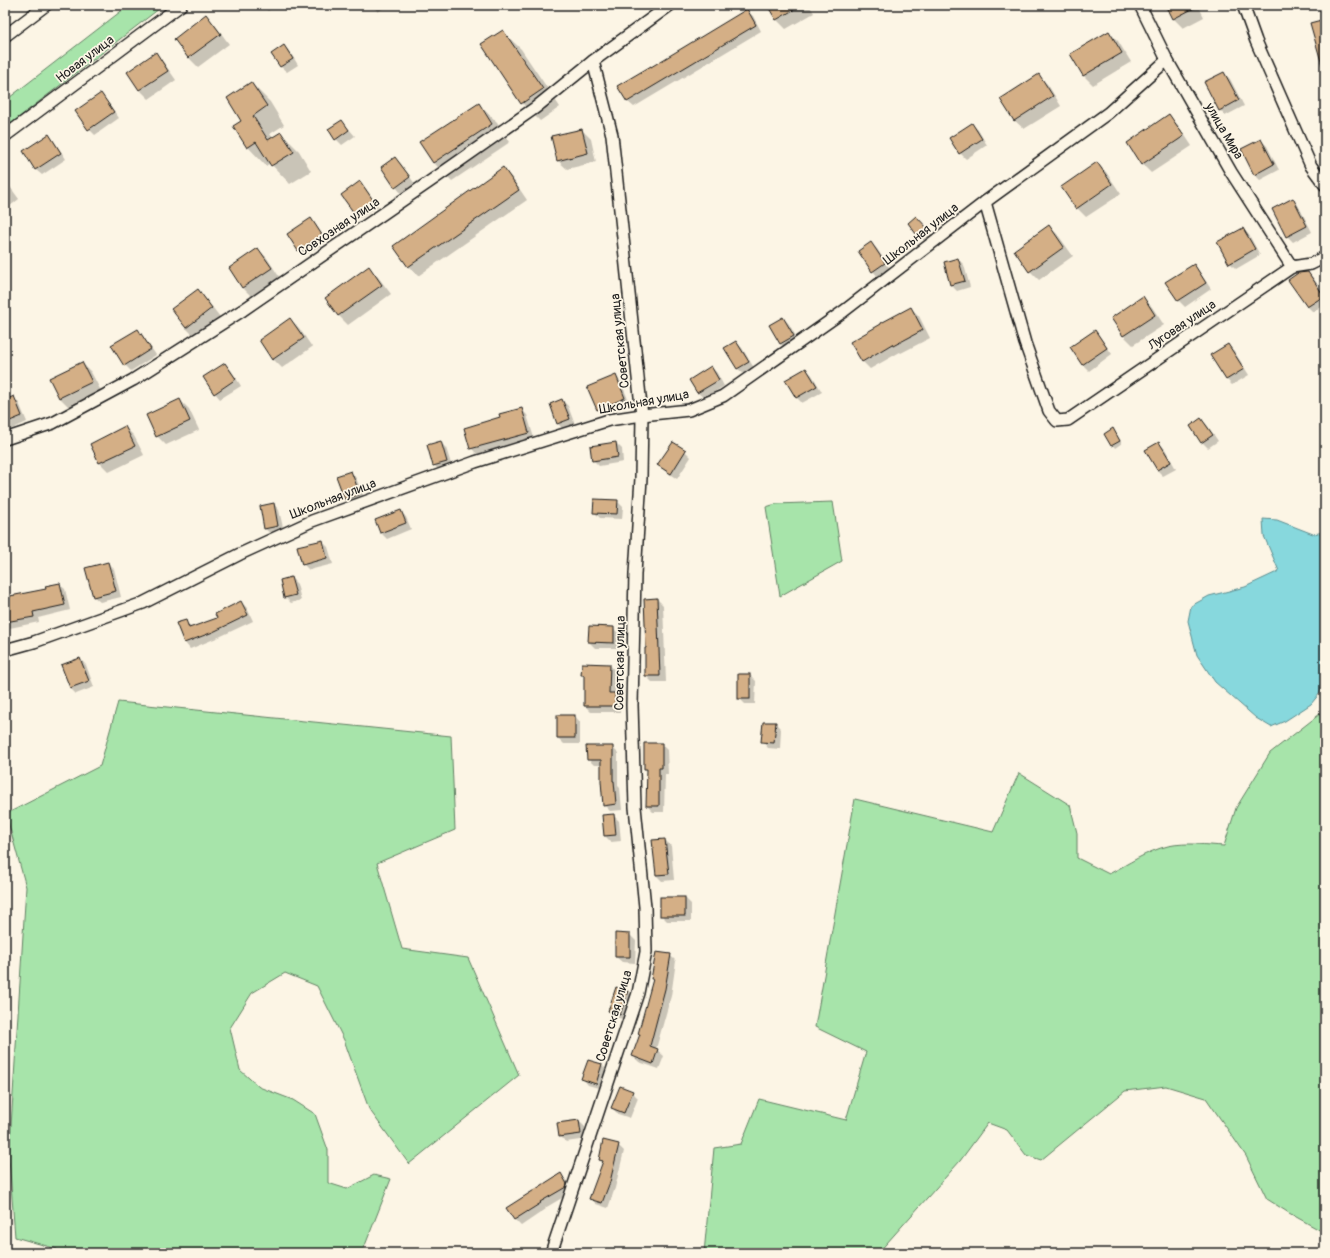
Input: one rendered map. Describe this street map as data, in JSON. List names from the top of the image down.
{
  "streets": {
    "street": [
      "Новая улица",
      "улица Мира",
      "Совхозная улица",
      "Школьная улица",
      "Луговая улица",
      "Советская улица"
    ]
  },
  "crossings": [
    ["улица Мира", "Школьная улица"],
    ["улица Мира", "Луговая улица"],
    ["Совхозная улица", "Советская улица"],
    ["Школьная улица", "Луговая улица"],
    ["Школьная улица", "Советская улица"]
  ]
}
